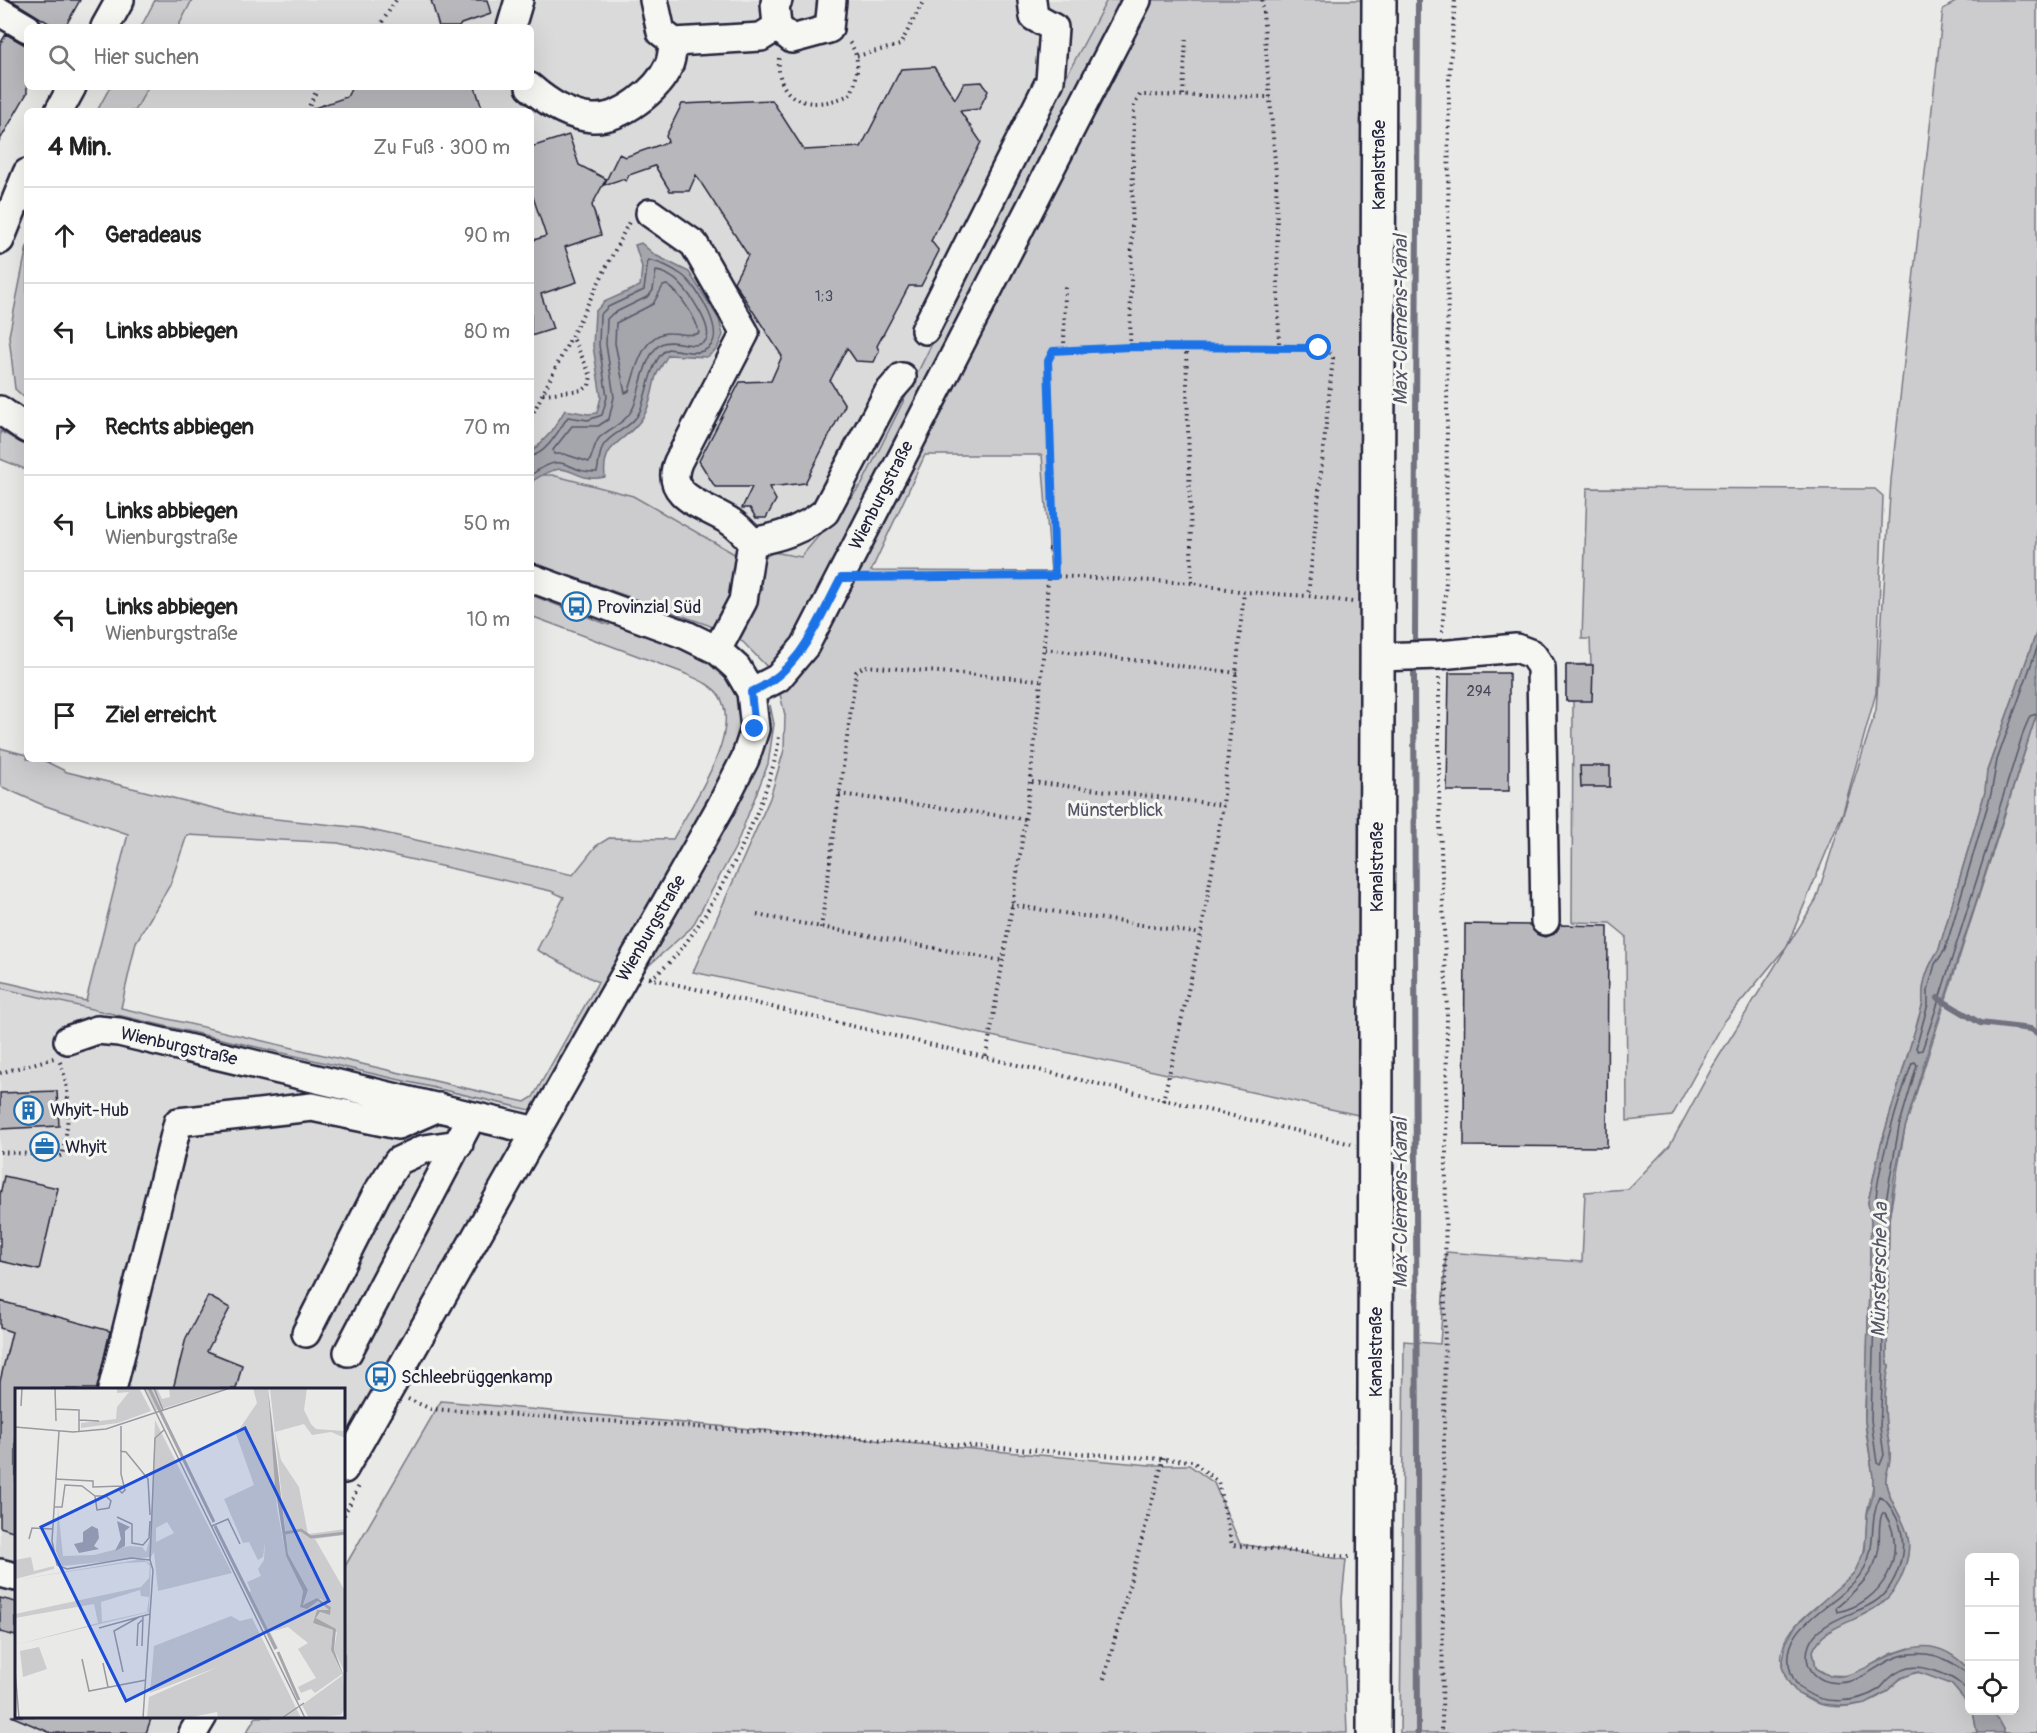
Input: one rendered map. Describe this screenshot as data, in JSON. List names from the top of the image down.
{
  "streets": {
    "main road": ["Kanalstraße"],
    "street": ["Wienburgstraße"]
  },
  "water": ["Max-Clemens-Kanal", "Münstersche Aa"],
  "parks": ["Münsterblick"],
  "places": {
    "bus stop": ["Provinzial Süd", "Schleebrüggenkamp"],
    "building": ["Whyit-Hub"],
    "office": ["Whyit"]
  },
  "house_numbers": ["1;3", "294"],
  "page": {
    "search": "Hier suchen",
    "heading": ["4 Min.", "Zu Fuß · 300 m"],
    "list": [
      ["Geradeaus", "90 m"],
      ["Links abbiegen", "80 m"],
      ["Rechts abbiegen", "70 m"],
      ["Links abbiegen", "Wienburgstraße", "50 m"],
      ["Links abbiegen", "Wienburgstraße", "10 m"],
      "Ziel erreicht"
    ],
    "map_buttons": ["+", "−"]
  }
}
